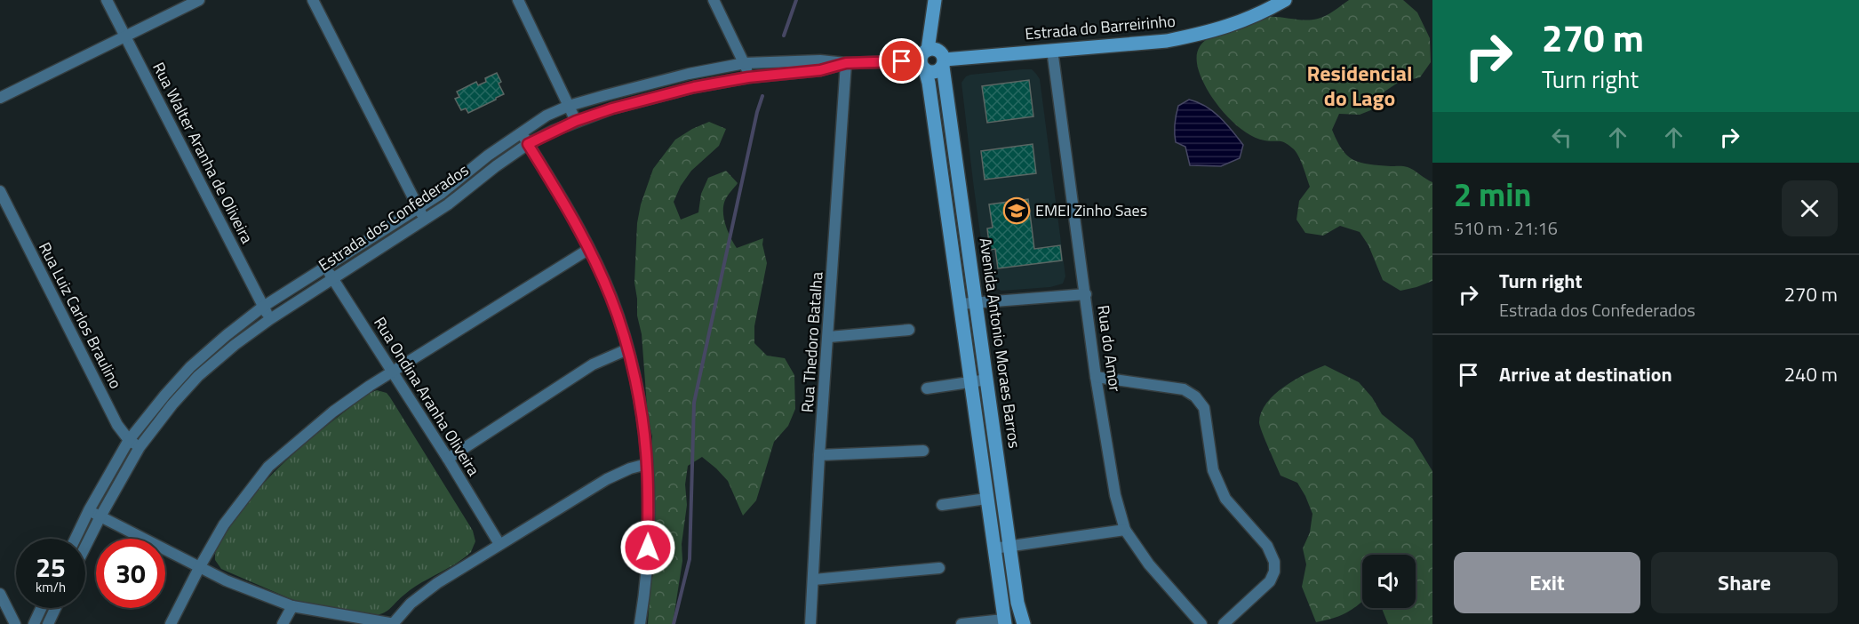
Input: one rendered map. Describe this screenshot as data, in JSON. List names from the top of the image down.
{
  "streets": {
    "street": [
      "Estrada do Barreirinho",
      "Rua Walter Aranha de Oliveira",
      "Estrada dos Confederados",
      "Rua Luiz Carlos Braulino",
      "Rua Thedoro Batalha",
      "Avenida Antonio Moraes Barros",
      "Rua do Amor",
      "Rua Ondina Aranha Oliveira"
    ]
  },
  "crossings": [
    ["Estrada do Barreirinho", "Estrada dos Confederados"],
    ["Estrada do Barreirinho", "Avenida Antonio Moraes Barros"],
    ["Estrada do Barreirinho", "Rua do Amor"],
    ["Rua Walter Aranha de Oliveira", "Estrada dos Confederados"],
    ["Estrada dos Confederados", "Rua Luiz Carlos Braulino"],
    ["Estrada dos Confederados", "Rua Thedoro Batalha"],
    ["Estrada dos Confederados", "Rua Ondina Aranha Oliveira"]
  ],
  "districts": ["Residencial do Lago"],
  "places": {
    "school or university": ["EMEI Zinho Saes"]
  },
  "page": {
    "turn": ["270 m", "Turn right"],
    "heading": ["2 min", "510 m · 21:16"],
    "list": [
      {
        "name": "Turn right",
        "note": "Estrada dos Confederados",
        "value": "270 m"
      },
      {
        "name": "Arrive at destination",
        "value": "240 m"
      }
    ],
    "speed": "25 km/h",
    "limit": "30",
    "buttons": ["Exit", "Share"]
  }
}
